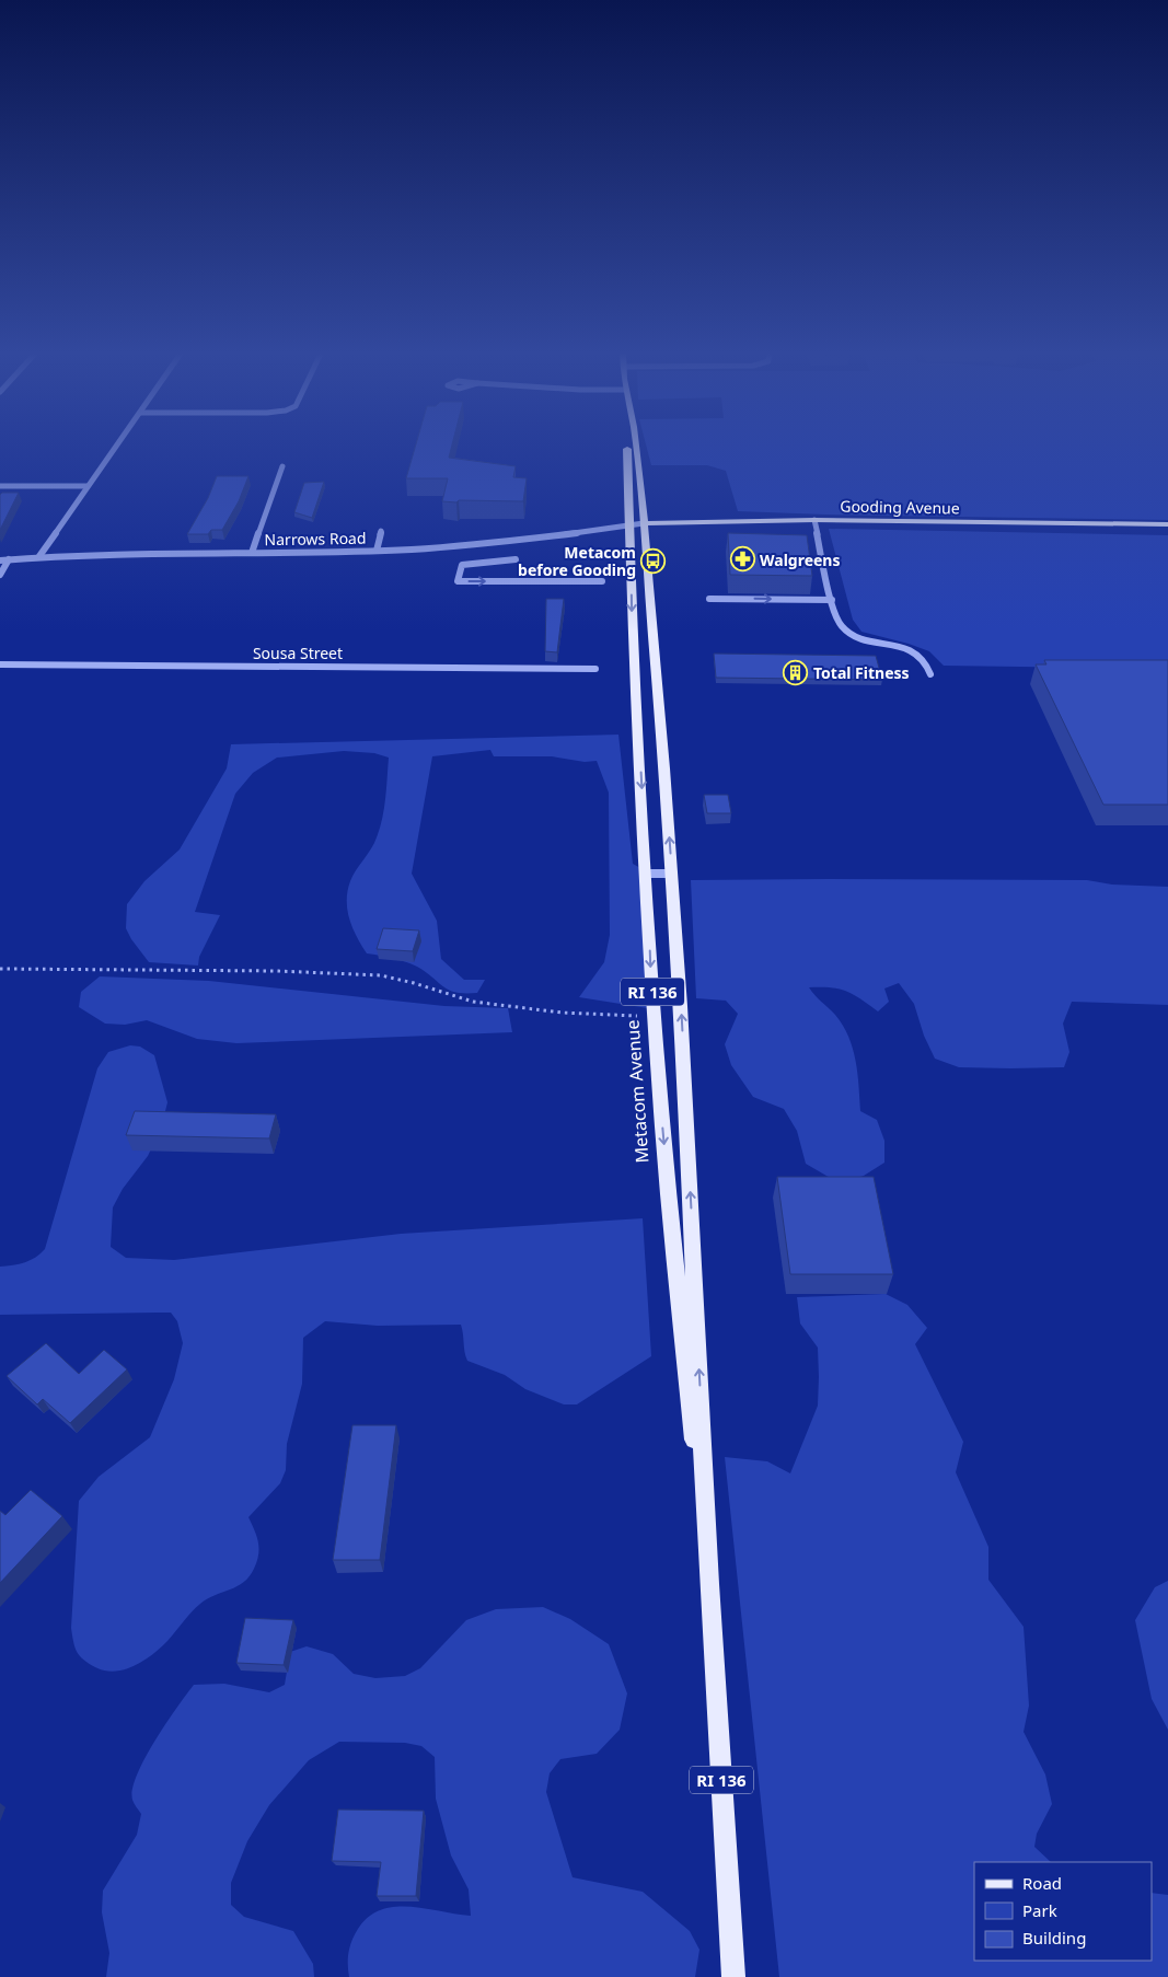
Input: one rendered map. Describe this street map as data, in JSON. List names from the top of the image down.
{
  "streets": {
    "main road": ["Gooding Avenue", "RI 136", "Metacom Avenue"],
    "street": ["Narrows Road", "Sousa Street"]
  },
  "crossings": [
    ["Gooding Avenue", "Narrows Road"],
    ["Gooding Avenue", "Metacom Avenue"],
    ["Narrows Road", "Metacom Avenue"]
  ],
  "places": {
    "pharmacy": ["Walgreens"],
    "bus stop": ["Metacom before Gooding"],
    "building": ["Total Fitness"]
  },
  "legend": ["Road", "Park", "Building"]
}
